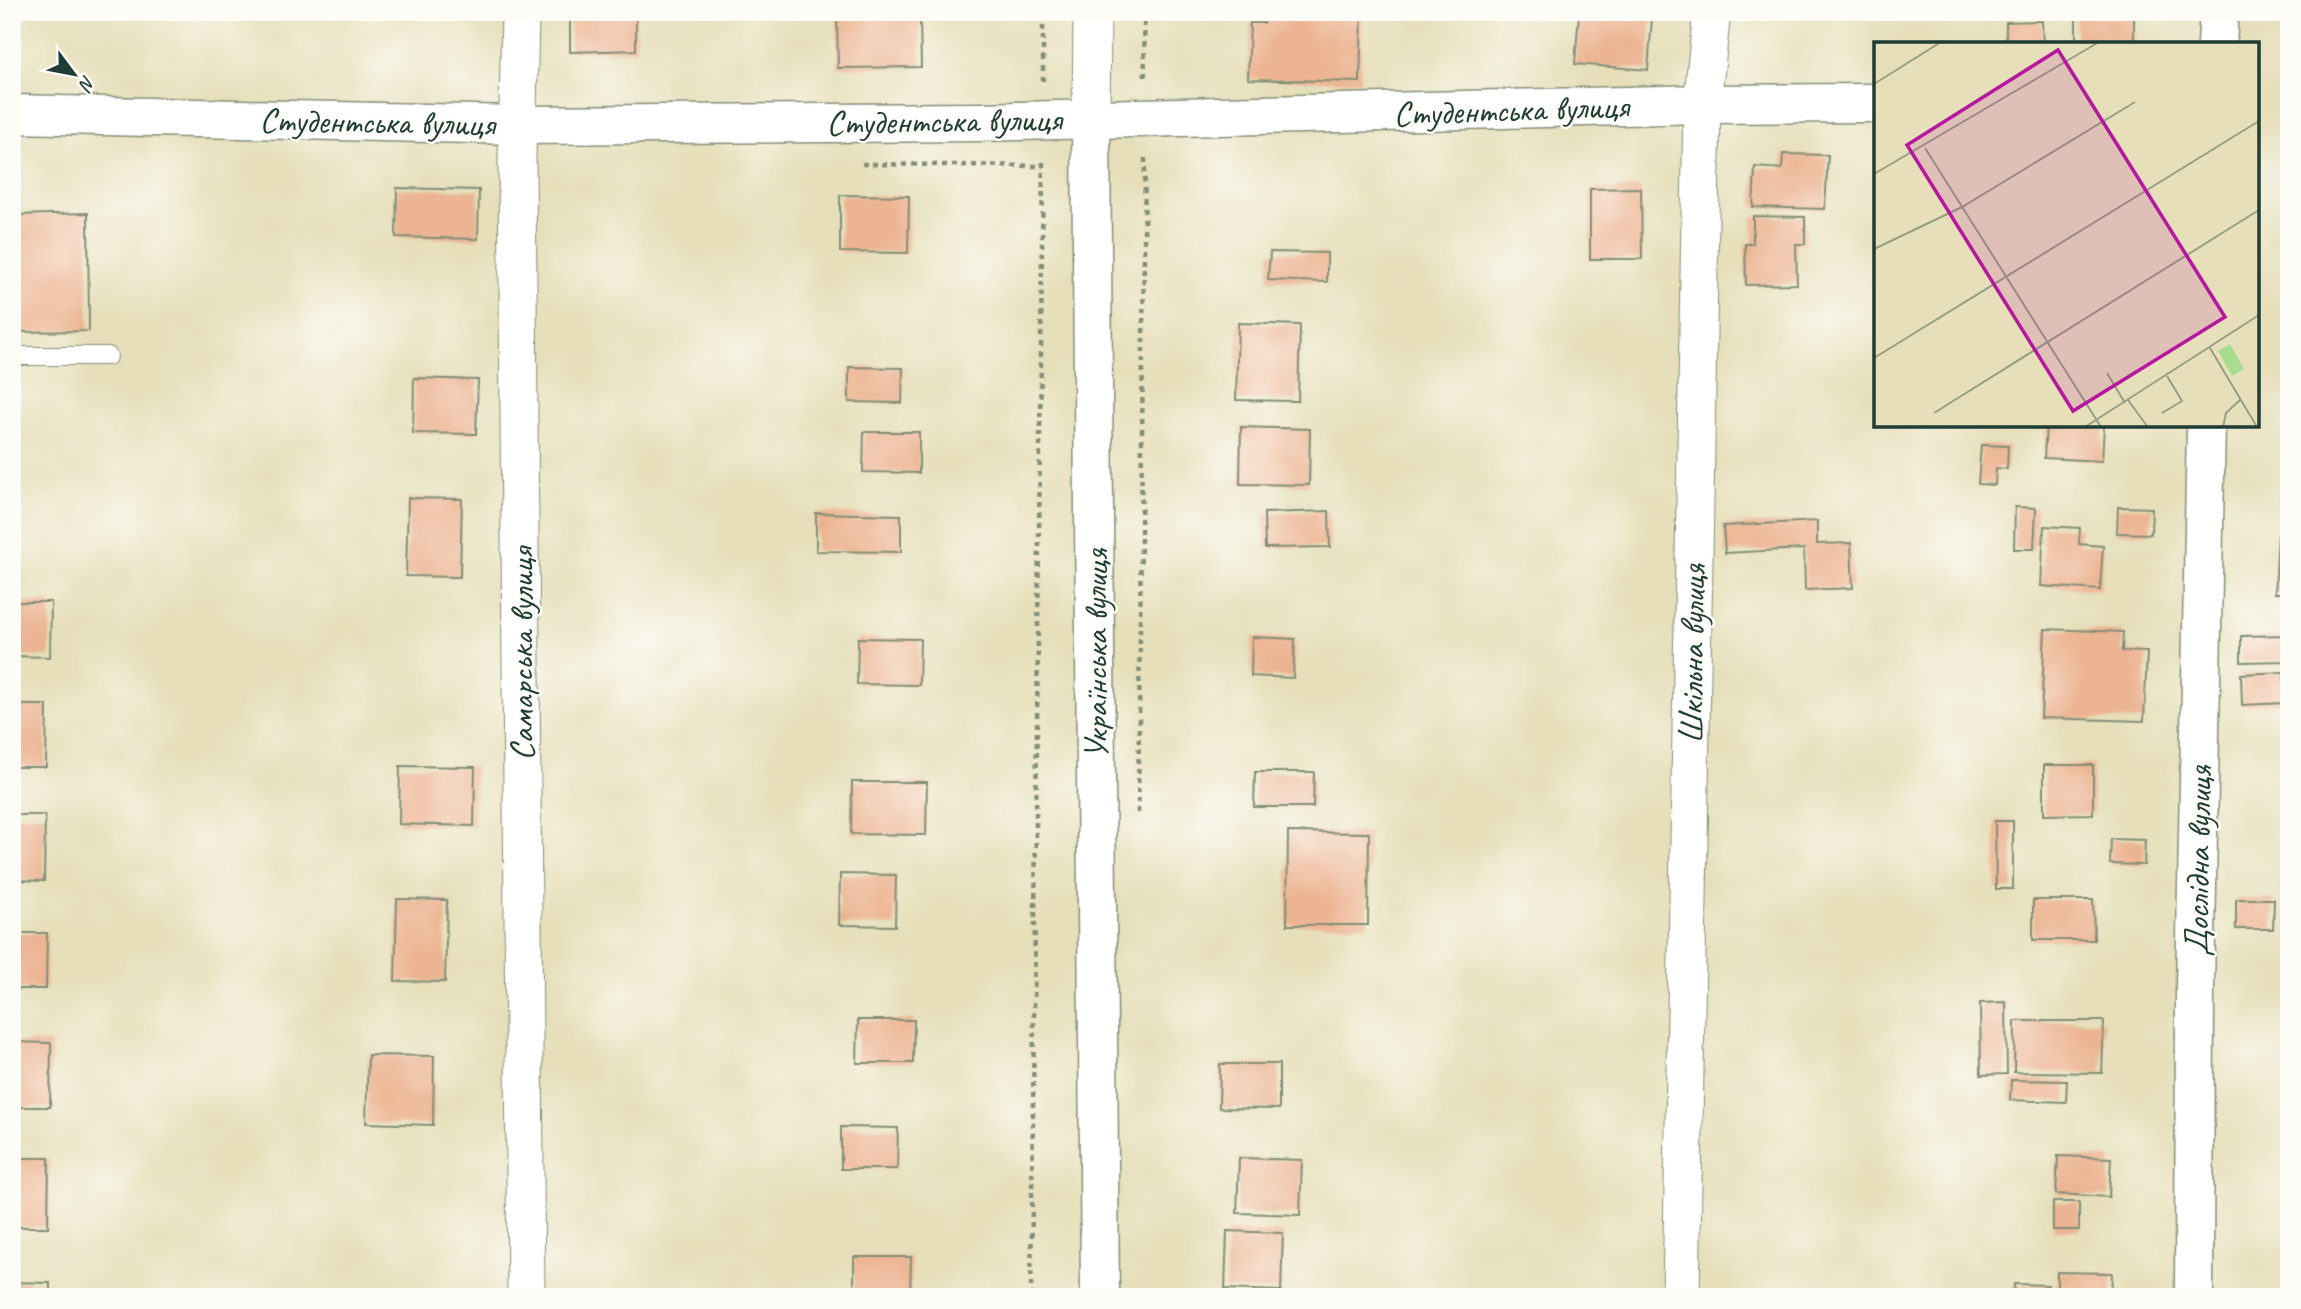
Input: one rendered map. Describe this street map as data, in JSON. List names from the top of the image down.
{
  "streets": {
    "street": [
      "Студентська вулиця",
      "Самарська вулиця",
      "Українська вулиця",
      "Шкільна вулиця",
      "Дослідна вулиця"
    ]
  },
  "crossings": [
    ["Студентська вулиця", "Самарська вулиця"],
    ["Студентська вулиця", "Українська вулиця"],
    ["Студентська вулиця", "Шкільна вулиця"]
  ],
  "north": "bottom right"
}
